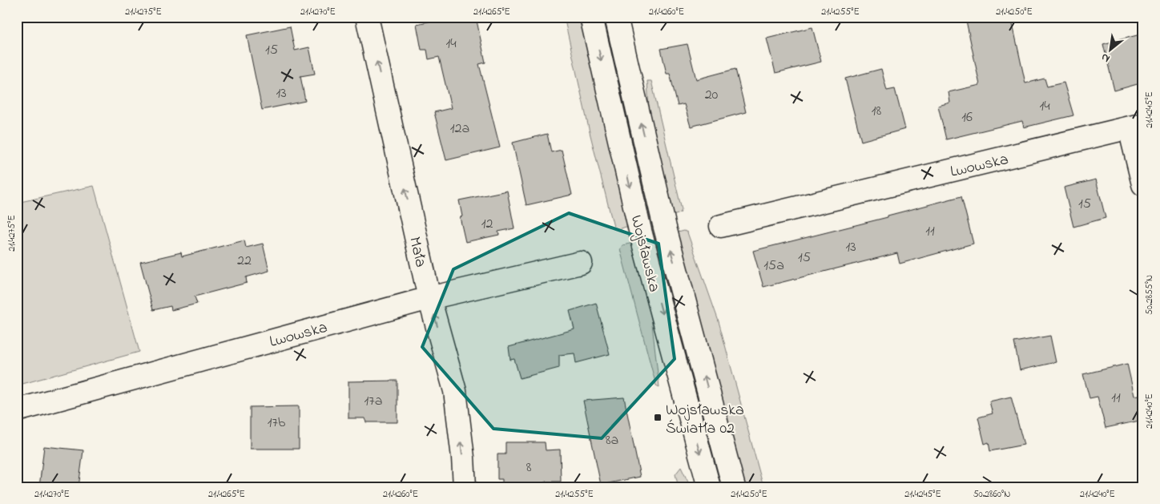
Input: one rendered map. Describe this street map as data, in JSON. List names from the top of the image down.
{
  "streets": {
    "street": ["Lwowska", "Mała", "Wojsławska"]
  },
  "crossings": [
    ["Lwowska", "Mała"]
  ],
  "one_way": ["Mała"],
  "places": {
    "transit": ["Wojsławska Światła 02"]
  },
  "house_numbers": [
    "14",
    "15",
    "13",
    "20",
    "14",
    "18",
    "16",
    "12a",
    "15",
    "12",
    "11",
    "13",
    "15",
    "22",
    "15a",
    "11",
    "17a",
    "17b",
    "8a",
    "8"
  ],
  "north": "bottom left",
  "coordinates": [
    "21.4275°E",
    "21.4270°E",
    "21.4265°E",
    "21.4260°E",
    "21.4255°E",
    "21.4250°E",
    "21.4245°E",
    "50.2855°N",
    "21.4240°E",
    "50.2860°N"
  ]
}
